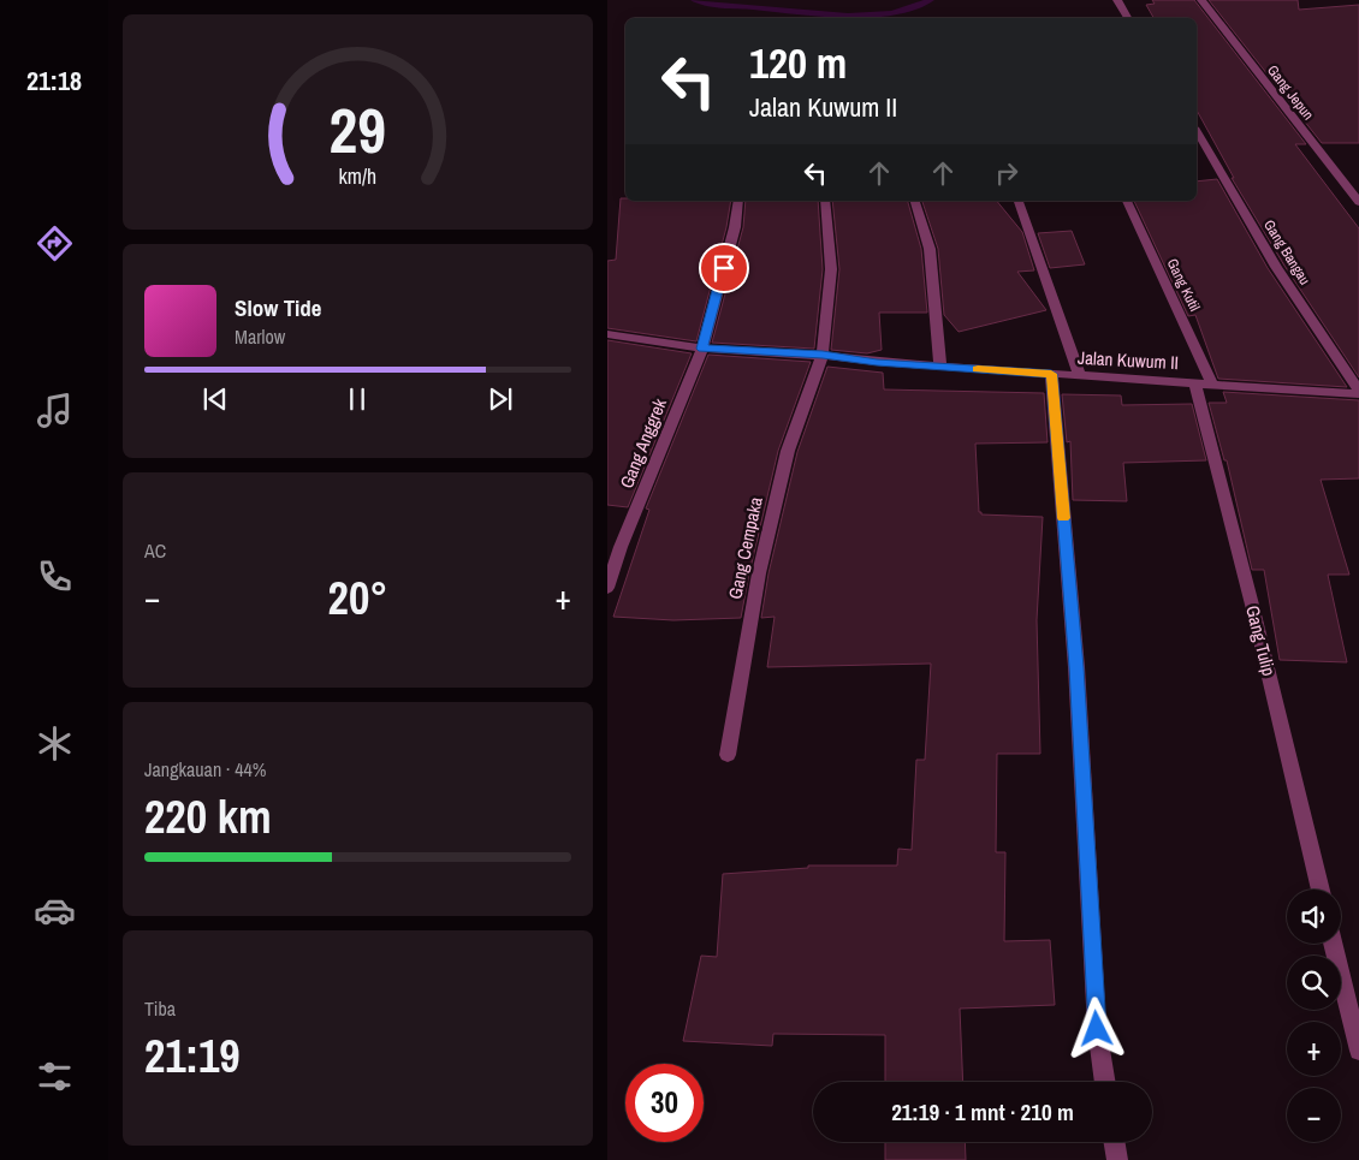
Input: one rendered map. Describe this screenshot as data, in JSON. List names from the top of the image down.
{
  "streets": {
    "street": [
      "Gang Jepun",
      "Gang Bangau",
      "Gang Kutil",
      "Jalan Kuwum II",
      "Gang Anggrek",
      "Gang Cempaka",
      "Gang Tulip"
    ]
  },
  "crossings": [
    ["Gang Bangau", "Jalan Kuwum II"],
    ["Gang Kutil", "Jalan Kuwum II"],
    ["Jalan Kuwum II", "Gang Anggrek"],
    ["Jalan Kuwum II", "Gang Cempaka"],
    ["Jalan Kuwum II", "Gang Tulip"]
  ],
  "page": {
    "tabs": "21:18",
    "turn": ["120 m", "Jalan Kuwum II"],
    "song": ["Slow Tide", "Marlow"],
    "tile": [
      "AC",
      ["Jangkauan · 44%", "220 km"],
      ["Tiba", "21:19"]
    ],
    "heat": ["−", "20°", "+"],
    "map_buttons": ["+", "−"],
    "limit": "30",
    "trip": "21:19 · 1 mnt · 210 m",
    "gauge": ["29", "km/h"]
  }
}
